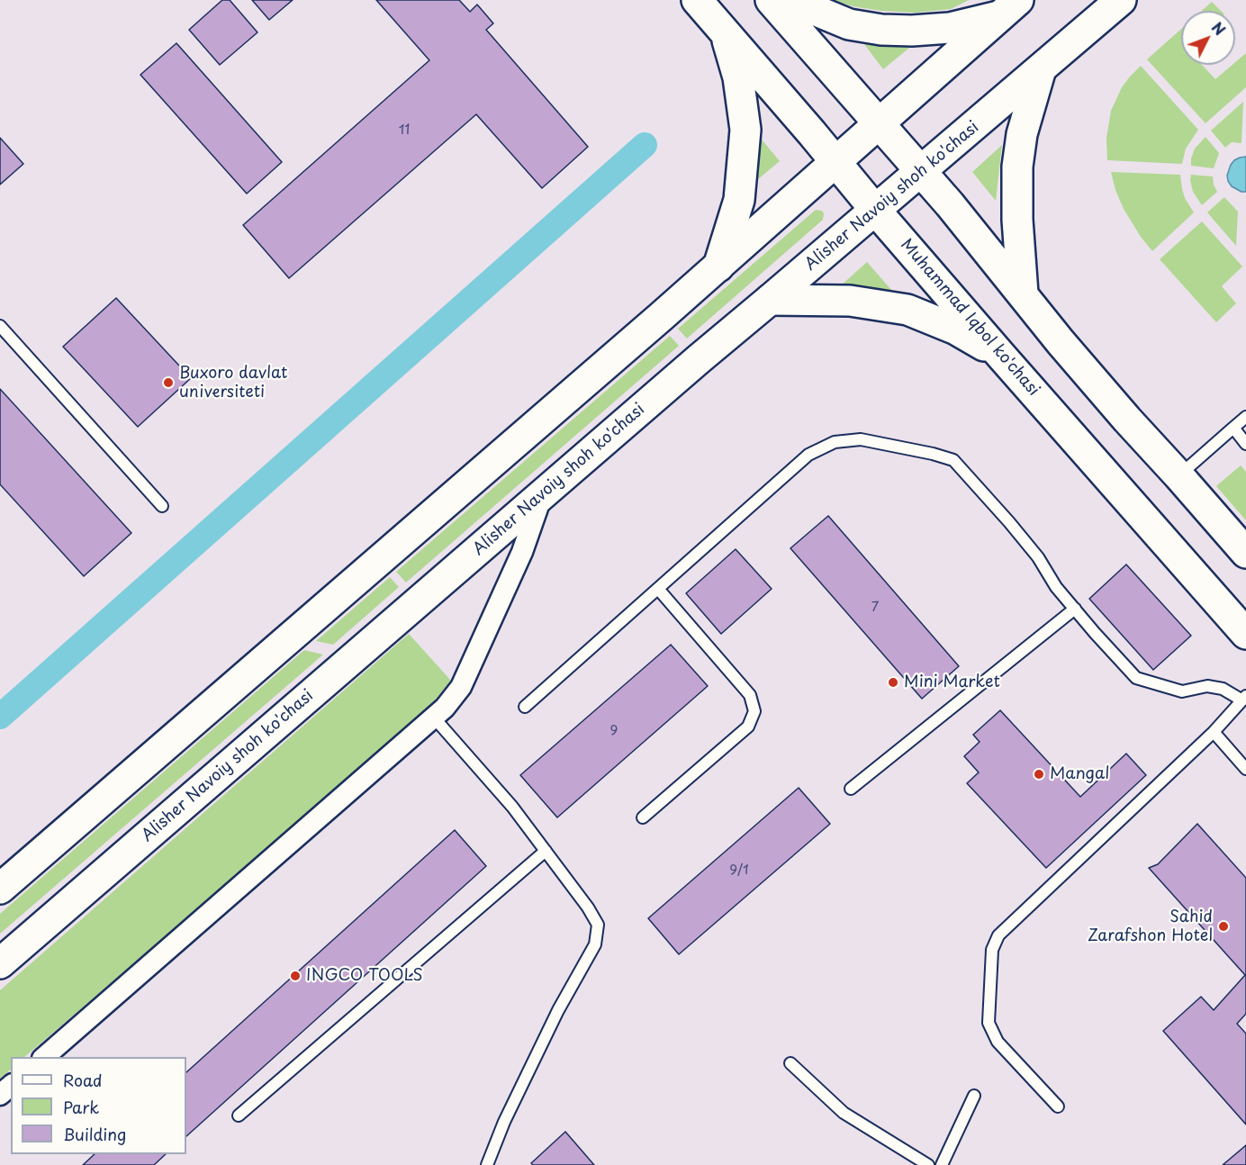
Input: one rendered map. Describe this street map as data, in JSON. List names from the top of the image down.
{
  "streets": {
    "main road": ["Alisher Navoiy shoh ko'chasi", "Muhammad Iqbol ko'chasi"]
  },
  "crossings": [
    ["Alisher Navoiy shoh ko'chasi", "Muhammad Iqbol ko'chasi"]
  ],
  "places": [
    "Buxoro davlat universiteti",
    "Mini Market",
    "Mangal",
    "Sahid Zarafshon Hotel",
    "INGCO TOOLS"
  ],
  "house_numbers": [
    "11",
    "7",
    "9",
    "9/1"
  ],
  "legend": ["Road", "Park", "Building"],
  "north": "top right"
}
